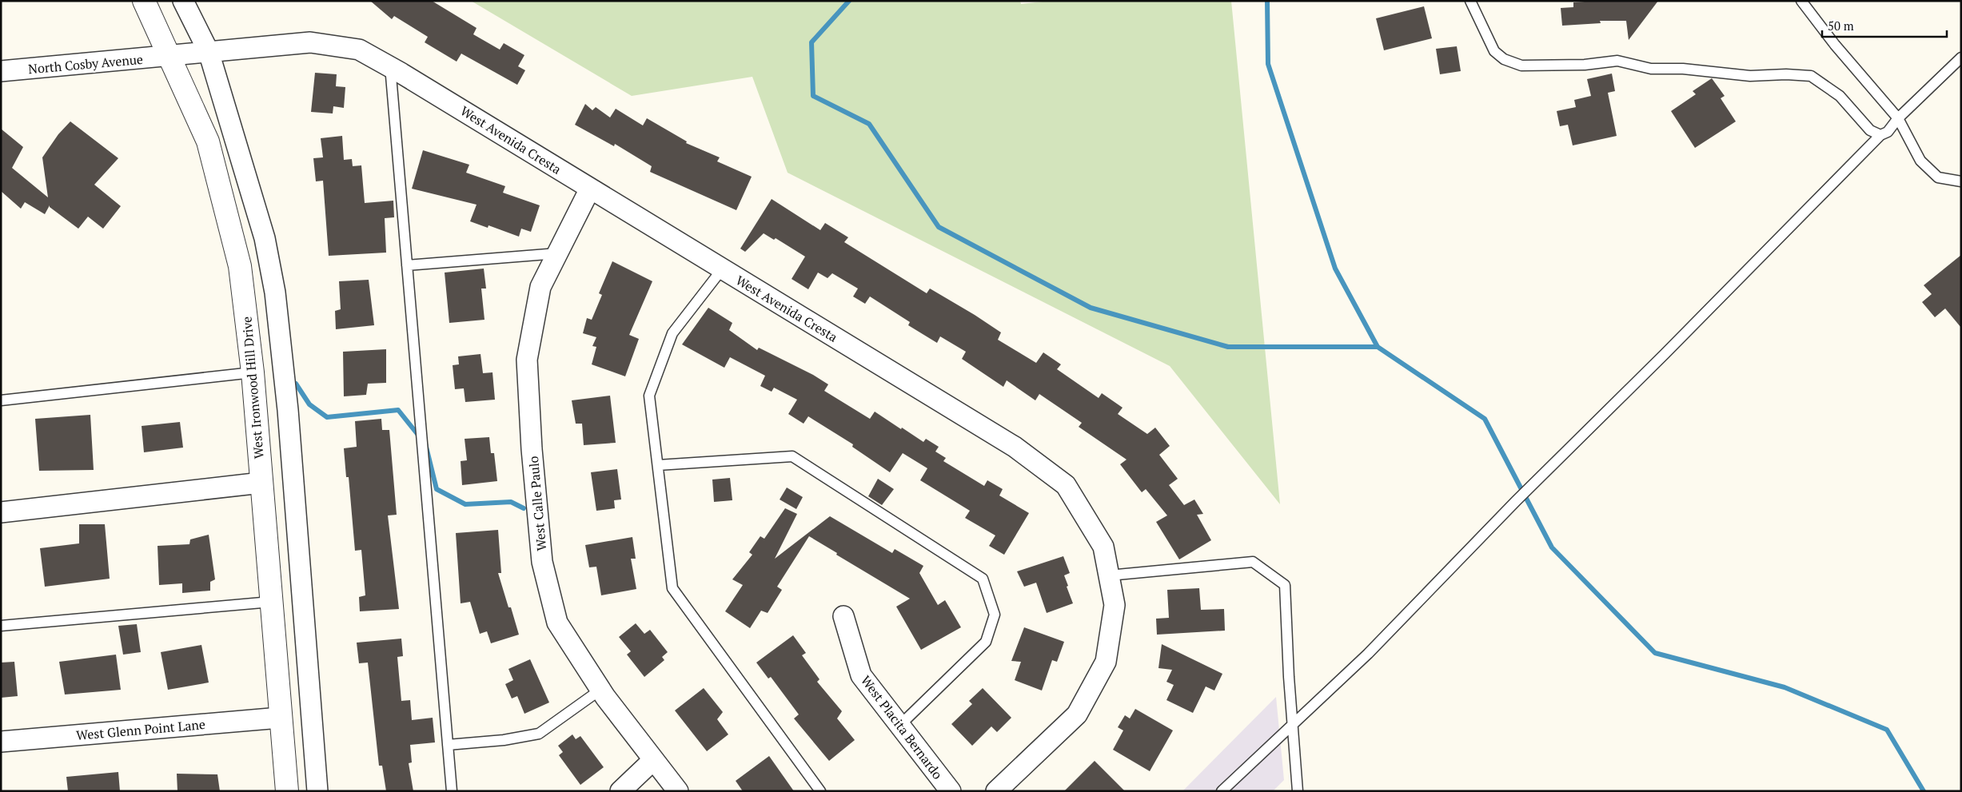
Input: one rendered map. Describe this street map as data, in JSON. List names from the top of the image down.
{
  "streets": {
    "street": [
      "North Cosby Avenue",
      "West Avenida Cresta",
      "West Ironwood Hill Drive",
      "West Calle Paulo",
      "West Placita Bernardo",
      "West Glenn Point Lane"
    ]
  },
  "crossings": [
    ["North Cosby Avenue", "West Avenida Cresta"],
    ["North Cosby Avenue", "West Ironwood Hill Drive"],
    ["West Avenida Cresta", "West Ironwood Hill Drive"],
    ["West Avenida Cresta", "West Calle Paulo"],
    ["West Ironwood Hill Drive", "West Glenn Point Lane"]
  ],
  "scale_bar": "50 m"
}
